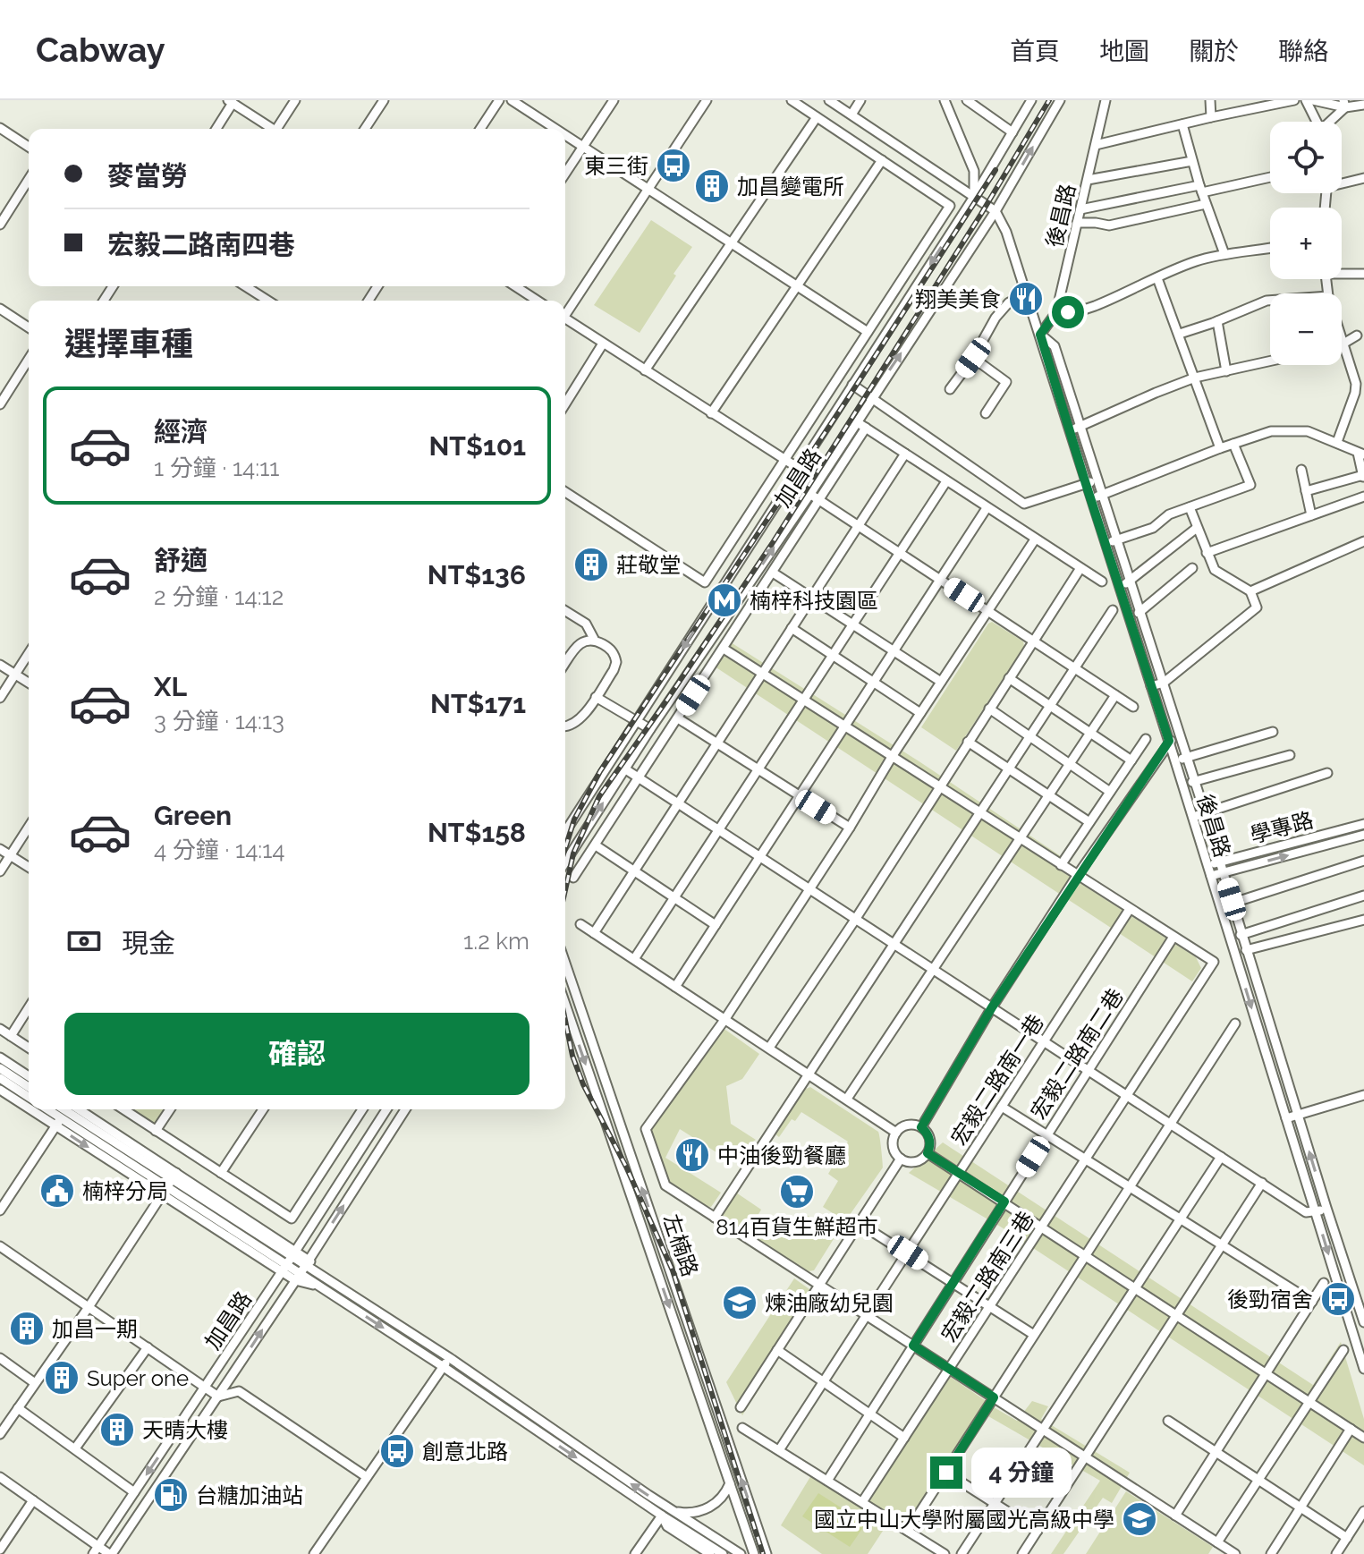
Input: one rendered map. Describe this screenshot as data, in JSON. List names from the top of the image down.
{
  "streets": {
    "street": [
      "後昌路",
      "加昌路",
      "學專路",
      "宏毅二路南二巷",
      "宏毅二路南一巷",
      "左楠路",
      "宏毅二路南三巷"
    ]
  },
  "crossings": [
    ["後昌路", "學專路"],
    ["宏毅二路南二巷", "宏毅二路南三巷"]
  ],
  "places": {
    "bus stop": ["東三街", "後勁宿舍", "創意北路"],
    "building": [
      "加昌變電所",
      "莊敬堂",
      "加昌一期",
      "Super one",
      "天晴大樓"
    ],
    "restaurant": ["翔美美食", "中油後勁餐廳"],
    "metro station": ["楠梓科技園區"],
    "public building": ["楠梓分局"],
    "supermarket": ["814百貨生鮮超市"],
    "school or university": ["煉油廠幼兒園", "國立中山大學附屬國光高級中學"],
    "fuel station": ["台糖加油站"]
  },
  "page": {
    "header": "Cabway",
    "nav": [
      "首頁",
      "地圖",
      "關於",
      "聯絡"
    ],
    "map_buttons": ["+", "−"],
    "banner": ["麥當勞", "宏毅二路南四巷"],
    "heading": "選擇車種",
    "list": [
      {
        "name": "經濟",
        "note": "1 分鐘 · 14:11",
        "value": "NT$101"
      },
      {
        "name": "舒適",
        "note": "2 分鐘 · 14:12",
        "value": "NT$136"
      },
      {
        "name": "XL",
        "note": "3 分鐘 · 14:13",
        "value": "NT$171"
      },
      {
        "name": "Green",
        "note": "4 分鐘 · 14:14",
        "value": "NT$158"
      }
    ],
    "pay": ["現金", "1.2 km"],
    "buttons": "確認",
    "bubble": "4 分鐘"
  }
}
